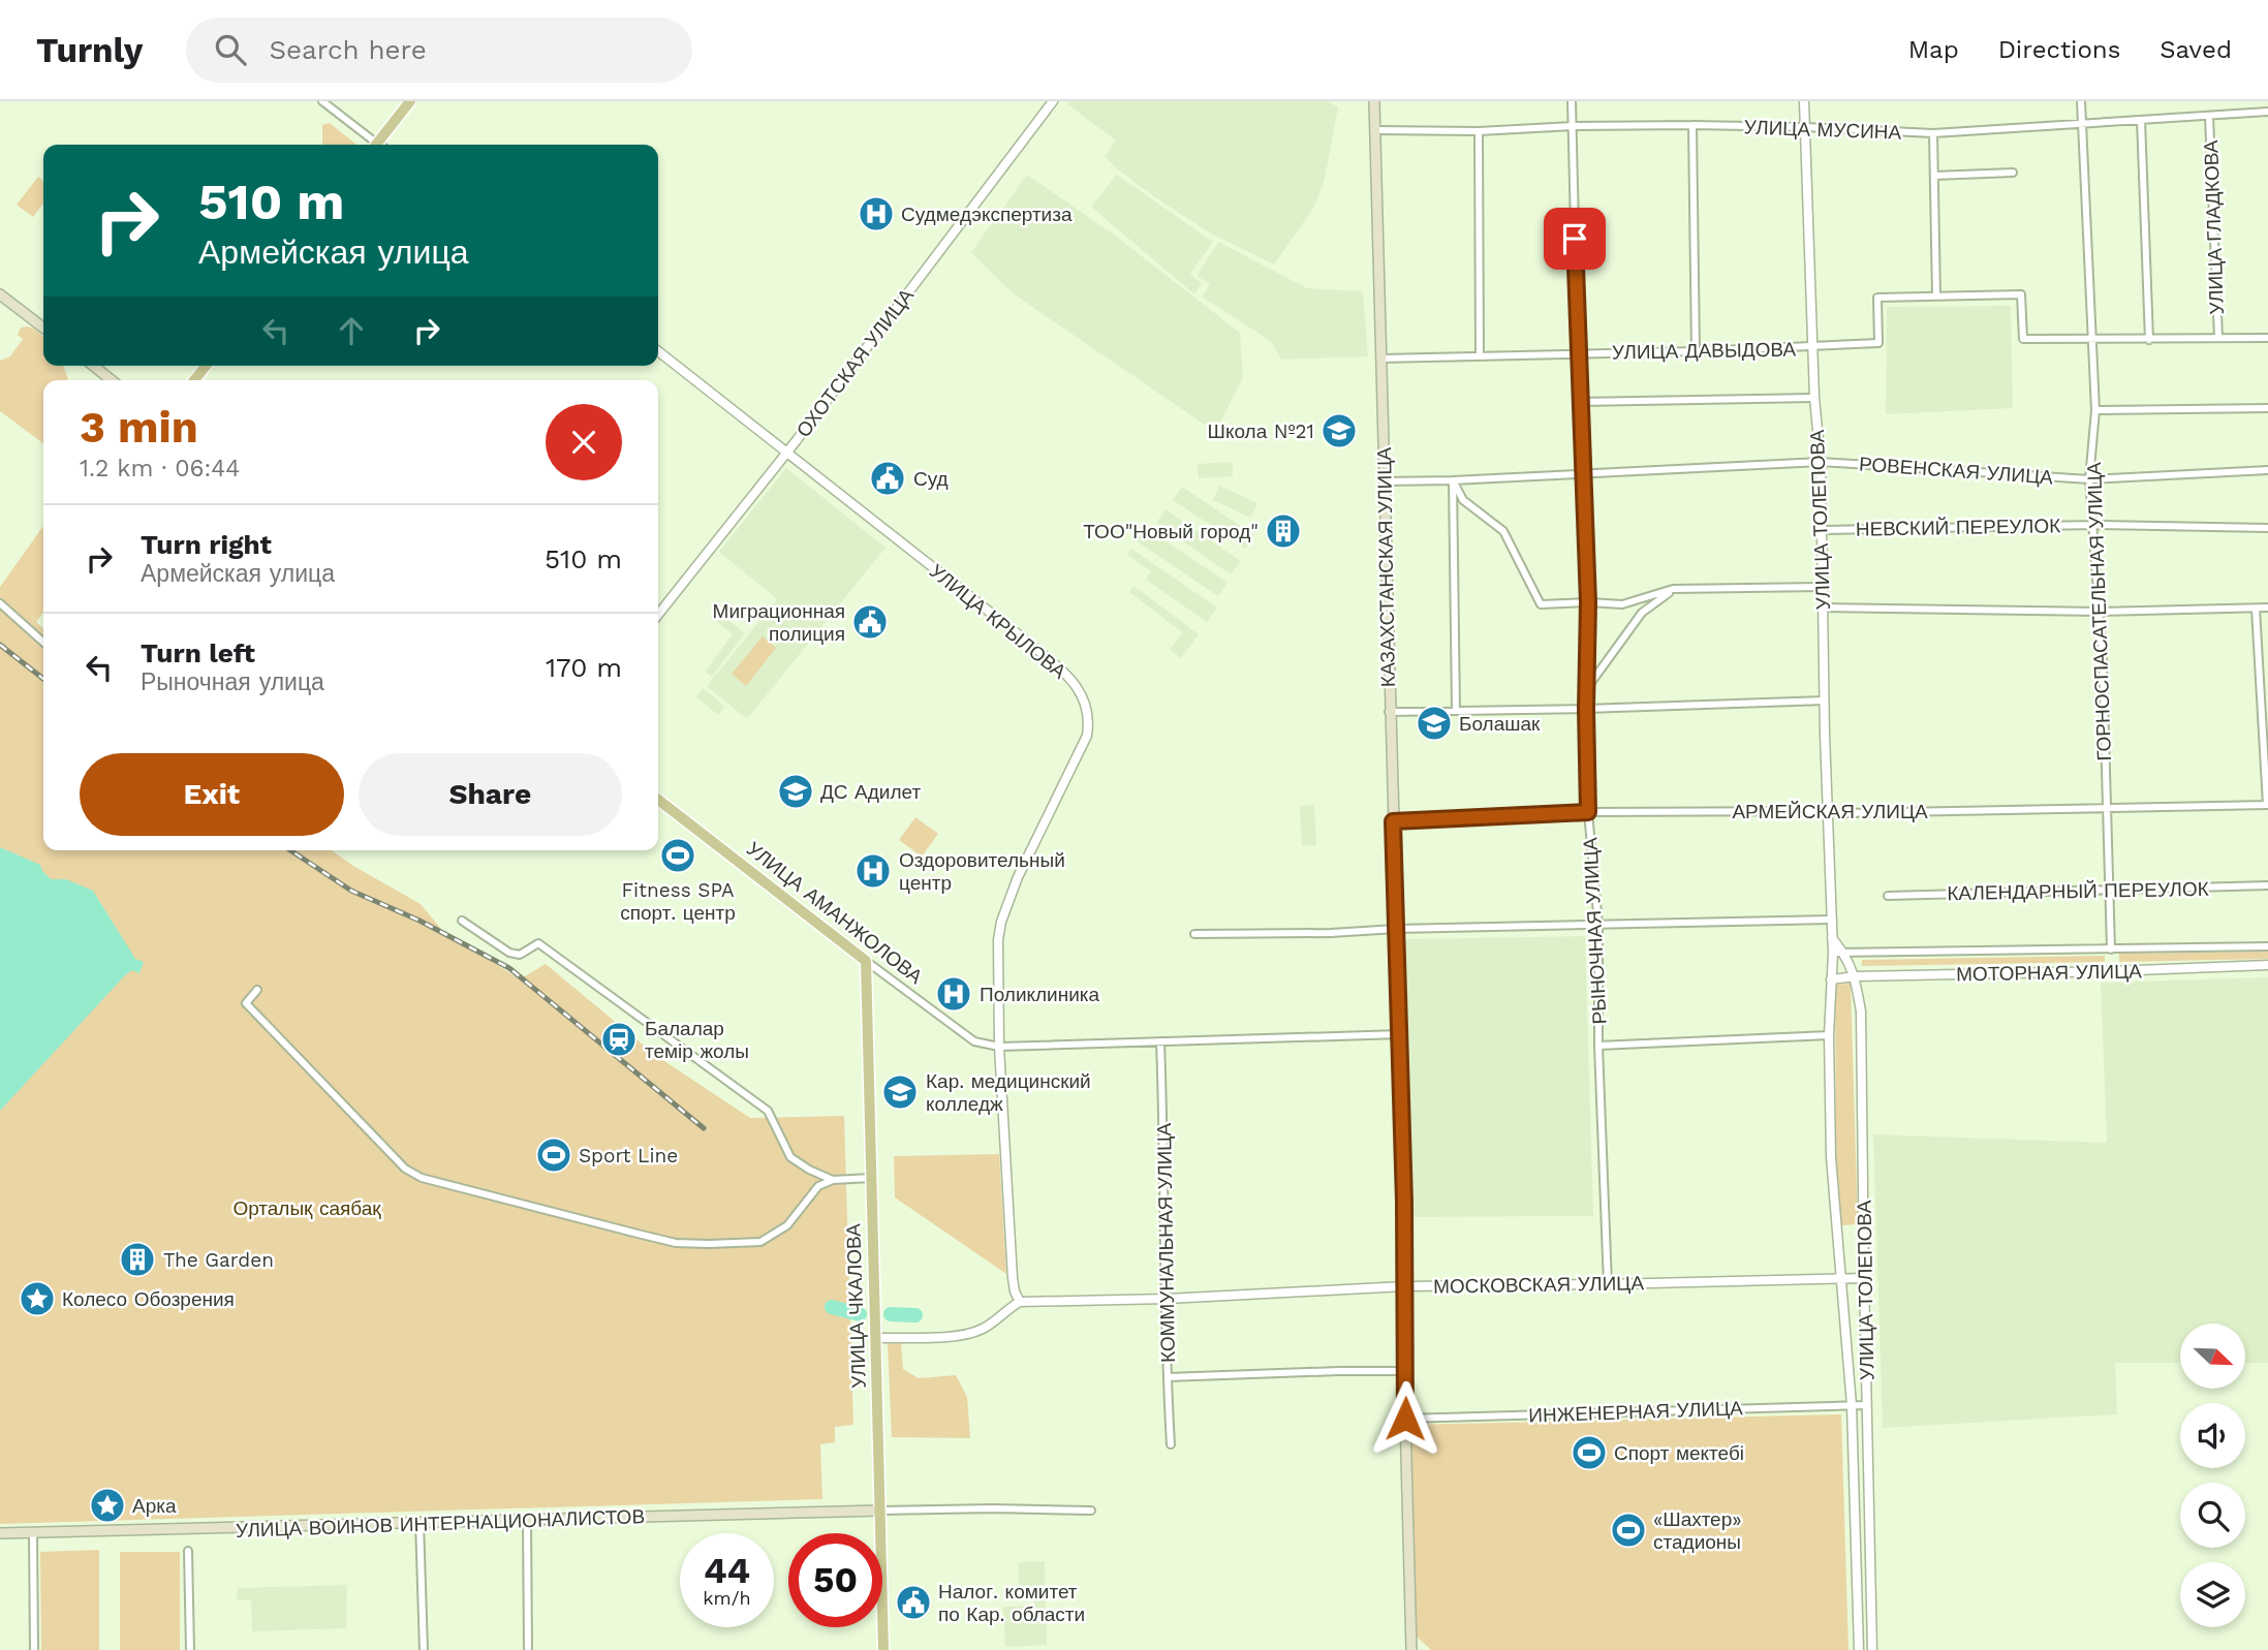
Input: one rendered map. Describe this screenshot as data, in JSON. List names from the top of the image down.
{
  "streets": {
    "main road": [
      "КАЗАХСТАНСКАЯ УЛИЦА",
      "УЛИЦА АМАНЖОЛОВА",
      "УЛИЦА ЧКАЛОВА",
      "УЛИЦА ВОИНОВ ИНТЕРНАЦИОНАЛИСТОВ"
    ],
    "street": [
      "УЛИЦА МУСИНА",
      "УЛИЦА ГЛАДКОВА",
      "УЛИЦА ДАВЫДОВА",
      "ОХОТСКАЯ УЛИЦА",
      "РОВЕНСКАЯ УЛИЦА",
      "УЛИЦА ТОЛЕПОВА",
      "НЕВСКИЙ ПЕРЕУЛОК",
      "ГОРНОСПАСАТЕЛЬНАЯ УЛИЦА",
      "УЛИЦА КРЫЛОВА",
      "АРМЕЙСКАЯ УЛИЦА",
      "КАЛЕНДАРНЫЙ ПЕРЕУЛОК",
      "РЫНОЧНАЯ УЛИЦА",
      "МОТОРНАЯ УЛИЦА",
      "КОММУНАЛЬНАЯ УЛИЦА",
      "МОСКОВСКАЯ УЛИЦА",
      "ИНЖЕНЕРНАЯ УЛИЦА"
    ]
  },
  "crossings": [
    ["УЛИЦА МУСИНА", "УЛИЦА ГЛАДКОВА"],
    ["УЛИЦА МУСИНА", "УЛИЦА ТОЛЕПОВА"],
    ["УЛИЦА МУСИНА", "КАЗАХСТАНСКАЯ УЛИЦА"],
    ["УЛИЦА МУСИНА", "ГОРНОСПАСАТЕЛЬНАЯ УЛИЦА"],
    ["УЛИЦА МУСИНА", "РЫНОЧНАЯ УЛИЦА"],
    ["УЛИЦА ГЛАДКОВА", "УЛИЦА ДАВЫДОВА"],
    ["УЛИЦА ДАВЫДОВА", "УЛИЦА ТОЛЕПОВА"],
    ["УЛИЦА ДАВЫДОВА", "КАЗАХСТАНСКАЯ УЛИЦА"],
    ["УЛИЦА ДАВЫДОВА", "ГОРНОСПАСАТЕЛЬНАЯ УЛИЦА"],
    ["УЛИЦА ДАВЫДОВА", "РЫНОЧНАЯ УЛИЦА"],
    ["ОХОТСКАЯ УЛИЦА", "УЛИЦА КРЫЛОВА"],
    ["РОВЕНСКАЯ УЛИЦА", "УЛИЦА ТОЛЕПОВА"],
    ["РОВЕНСКАЯ УЛИЦА", "КАЗАХСТАНСКАЯ УЛИЦА"],
    ["РОВЕНСКАЯ УЛИЦА", "ГОРНОСПАСАТЕЛЬНАЯ УЛИЦА"],
    ["РОВЕНСКАЯ УЛИЦА", "РЫНОЧНАЯ УЛИЦА"],
    ["УЛИЦА ТОЛЕПОВА", "НЕВСКИЙ ПЕРЕУЛОК"],
    ["УЛИЦА ТОЛЕПОВА", "АРМЕЙСКАЯ УЛИЦА"],
    ["УЛИЦА ТОЛЕПОВА", "МОТОРНАЯ УЛИЦА"],
    ["УЛИЦА ТОЛЕПОВА", "МОСКОВСКАЯ УЛИЦА"],
    ["УЛИЦА ТОЛЕПОВА", "ИНЖЕНЕРНАЯ УЛИЦА"],
    ["НЕВСКИЙ ПЕРЕУЛОК", "ГОРНОСПАСАТЕЛЬНАЯ УЛИЦА"],
    ["КАЗАХСТАНСКАЯ УЛИЦА", "АРМЕЙСКАЯ УЛИЦА"],
    ["КАЗАХСТАНСКАЯ УЛИЦА", "МОСКОВСКАЯ УЛИЦА"],
    ["КАЗАХСТАНСКАЯ УЛИЦА", "ИНЖЕНЕРНАЯ УЛИЦА"],
    ["ГОРНОСПАСАТЕЛЬНАЯ УЛИЦА", "АРМЕЙСКАЯ УЛИЦА"],
    ["ГОРНОСПАСАТЕЛЬНАЯ УЛИЦА", "КАЛЕНДАРНЫЙ ПЕРЕУЛОК"],
    ["ГОРНОСПАСАТЕЛЬНАЯ УЛИЦА", "МОТОРНАЯ УЛИЦА"],
    ["УЛИЦА КРЫЛОВА", "УЛИЦА АМАНЖОЛОВА"],
    ["УЛИЦА КРЫЛОВА", "МОСКОВСКАЯ УЛИЦА"],
    ["АРМЕЙСКАЯ УЛИЦА", "РЫНОЧНАЯ УЛИЦА"],
    ["УЛИЦА АМАНЖОЛОВА", "УЛИЦА ЧКАЛОВА"],
    ["РЫНОЧНАЯ УЛИЦА", "МОСКОВСКАЯ УЛИЦА"],
    ["КОММУНАЛЬНАЯ УЛИЦА", "МОСКОВСКАЯ УЛИЦА"],
    ["УЛИЦА ЧКАЛОВА", "УЛИЦА ВОИНОВ ИНТЕРНАЦИОНАЛИСТОВ"]
  ],
  "parks": ["Орталық саябақ"],
  "places": {
    "hospital": ["Судмедэкспертиза", "Оздоровительный центр", "Поликлиника"],
    "school or university": [
      "Школа №21",
      "Болашак",
      "ДС Адилет",
      "Кар. медицинский колледж"
    ],
    "public building": ["Суд", "Миграционная полиция", "Налог. комитет по Кар. области"],
    "building": ["ТОО\"Новый город\"", "The Garden"],
    "sports": [
      "Fitness SPA спорт. центр",
      "Sport Line",
      "Спорт мектебі",
      "«Шахтер» стадионы"
    ],
    "station": ["Балалар темір жолы"],
    "place": ["Колесо Обозрения", "Арка"]
  },
  "north": "bottom right",
  "page": {
    "header": "Turnly",
    "search": "Search here",
    "nav": ["Map", "Directions", "Saved"],
    "turn": ["510 m", "Армейская улица"],
    "heading": ["3 min", "1.2 km · 06:44"],
    "list": [
      {
        "name": "Turn right",
        "note": "Армейская улица",
        "value": "510 m"
      },
      {
        "name": "Turn left",
        "note": "Рыночная улица",
        "value": "170 m"
      }
    ],
    "buttons": ["Exit", "Share"],
    "speed": "44 km/h",
    "limit": "50"
  }
}
